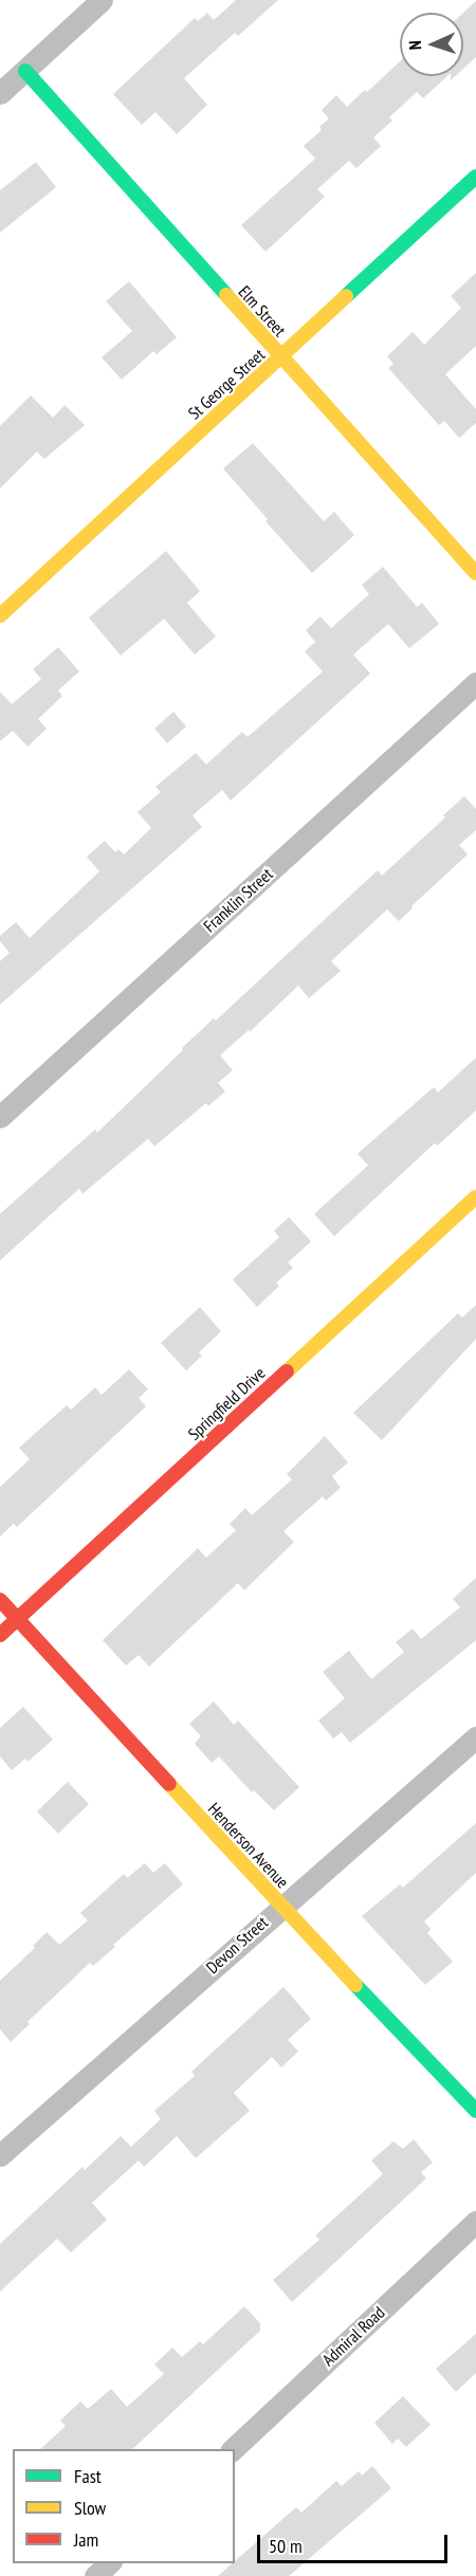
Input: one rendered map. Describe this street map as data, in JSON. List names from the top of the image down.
{
  "streets": {
    "street": [
      "Elm Street",
      "St George Street",
      "Franklin Street",
      "Springfield Drive",
      "Henderson Avenue",
      "Devon Street",
      "Admiral Road"
    ]
  },
  "crossings": [
    ["Elm Street", "St George Street"],
    ["Springfield Drive", "Henderson Avenue"],
    ["Henderson Avenue", "Devon Street"]
  ],
  "legend": ["Fast", "Slow", "Jam"],
  "scale_bar": "50 m",
  "north": "left"
}
